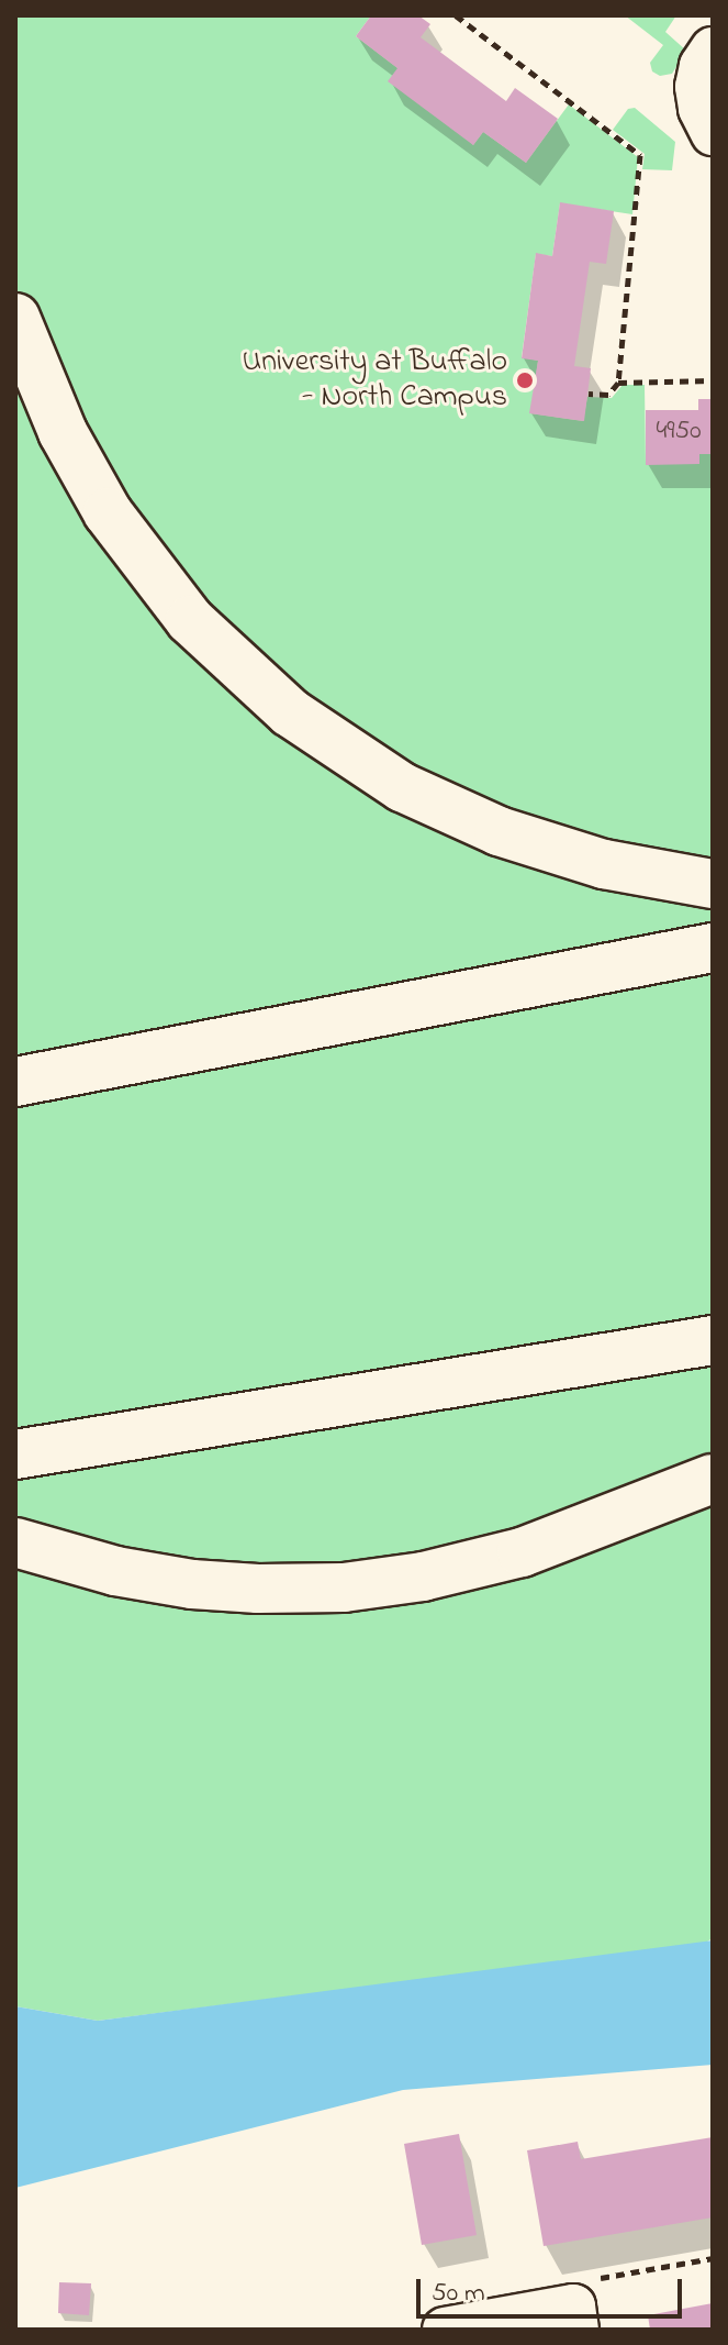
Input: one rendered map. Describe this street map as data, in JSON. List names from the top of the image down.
{
  "places": ["University at Buffalo - North Campus"],
  "house_numbers": ["4950"],
  "scale_bar": "50 m"
}
